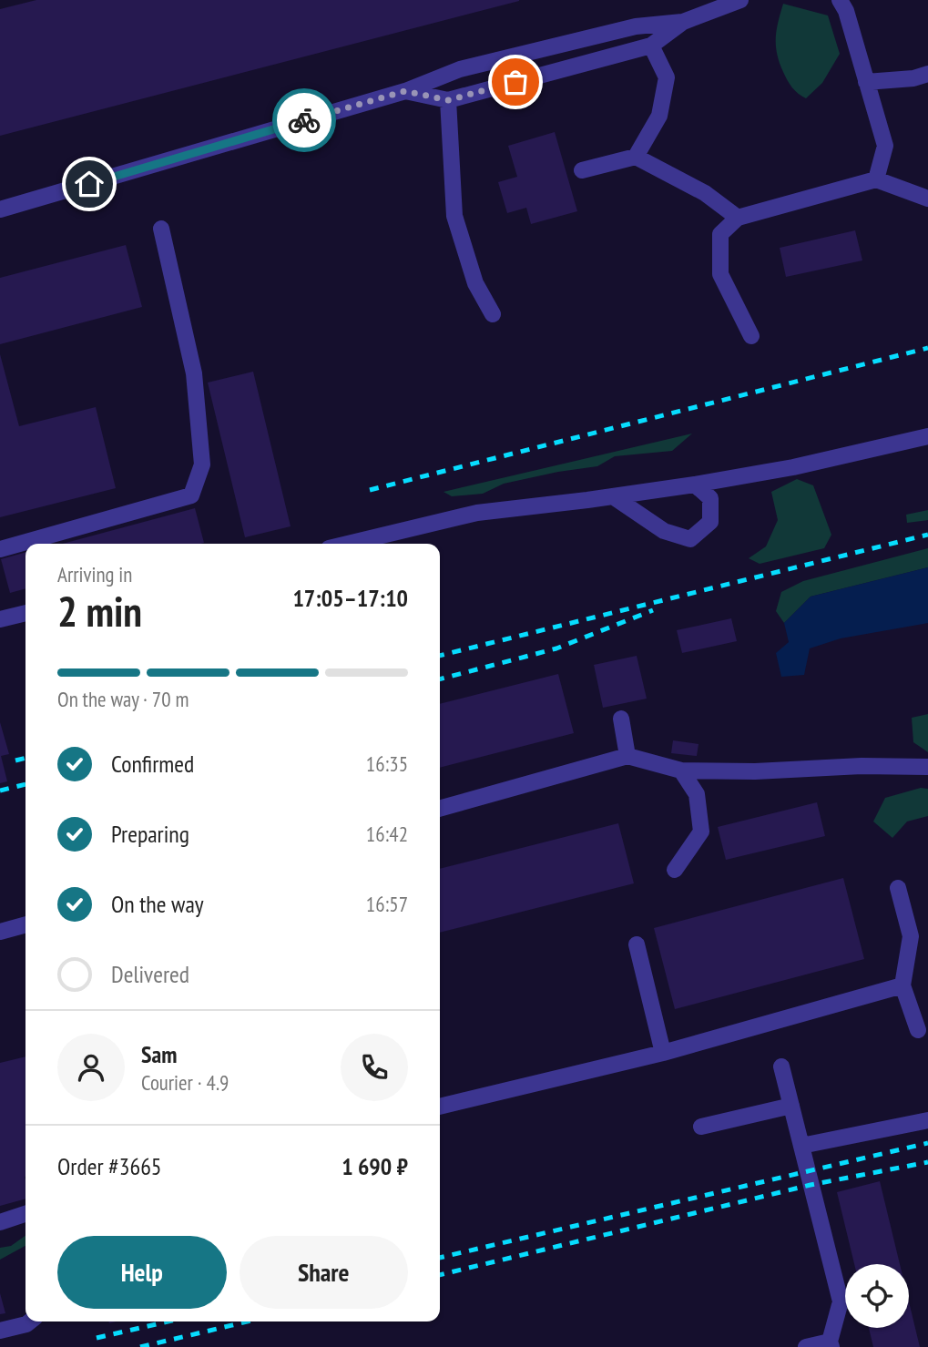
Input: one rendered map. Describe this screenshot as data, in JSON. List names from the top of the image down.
{
  "page": {
    "heading": ["2 min", "Arriving in", "17:05–17:10"],
    "panel": [
      "Sam",
      "Courier · 4.9",
      "Order #3665",
      "1 690 ₽"
    ],
    "bar": "On the way · 70 m",
    "list": [
      ["Confirmed", "16:35"],
      ["Preparing", "16:42"],
      ["On the way", "16:57"],
      "Delivered"
    ],
    "buttons": ["Help", "Share"]
  }
}
